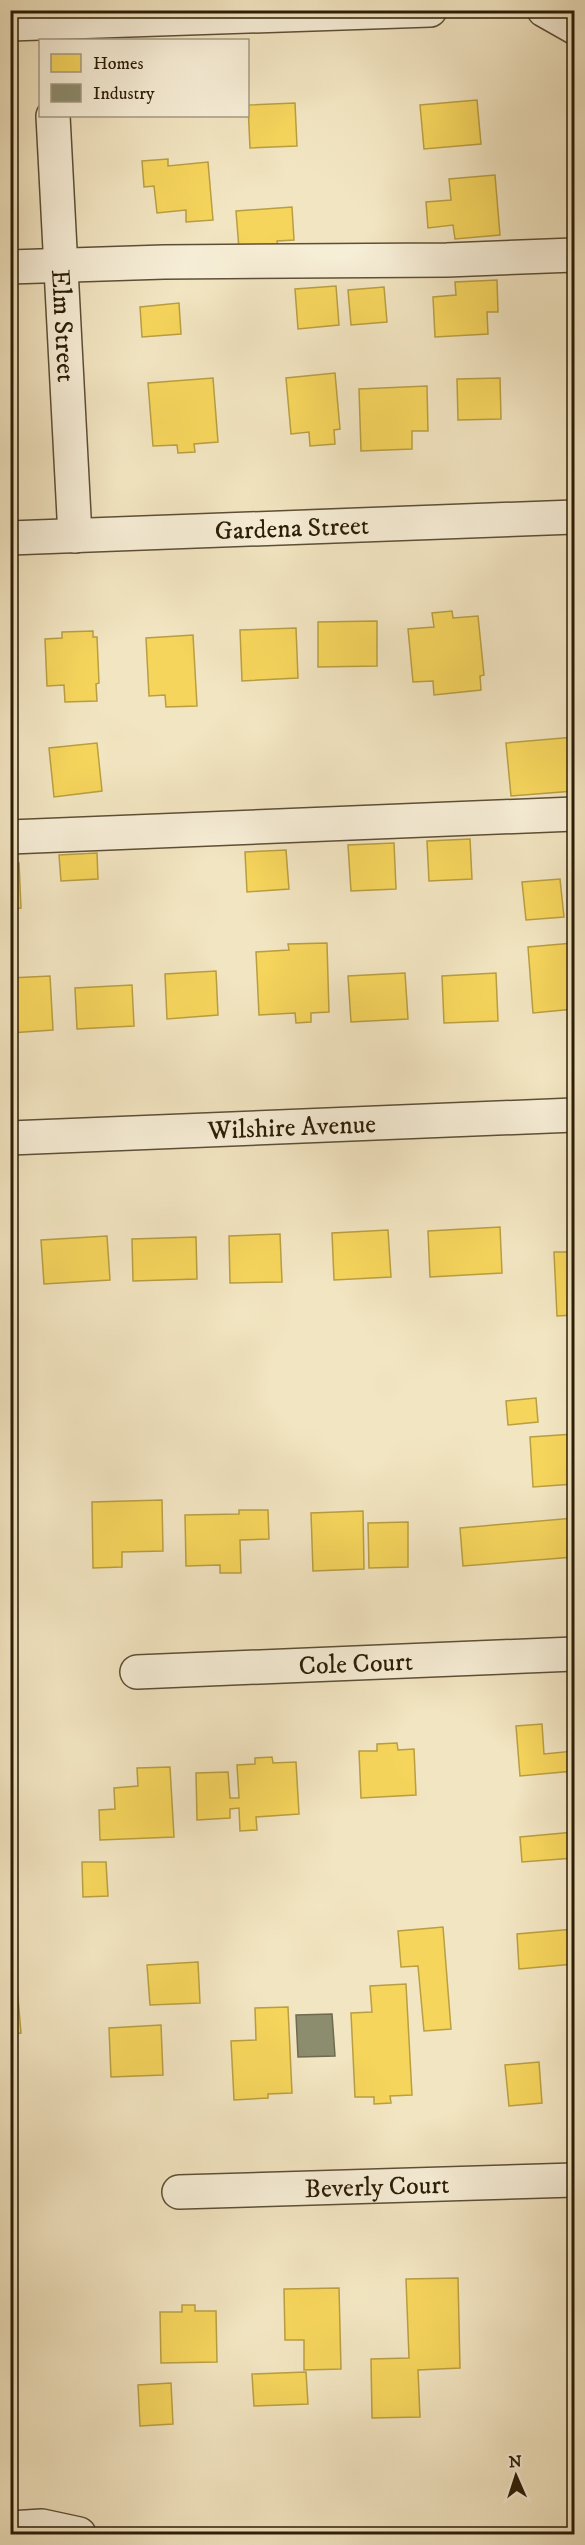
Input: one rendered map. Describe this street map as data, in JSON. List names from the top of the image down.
{
  "streets": {
    "street": [
      "Elm Street",
      "Gardena Street",
      "Wilshire Avenue",
      "Cole Court",
      "Beverly Court"
    ]
  },
  "crossings": [
    ["Elm Street", "Gardena Street"]
  ],
  "legend": ["Homes", "Industry"],
  "north": "top"
}
